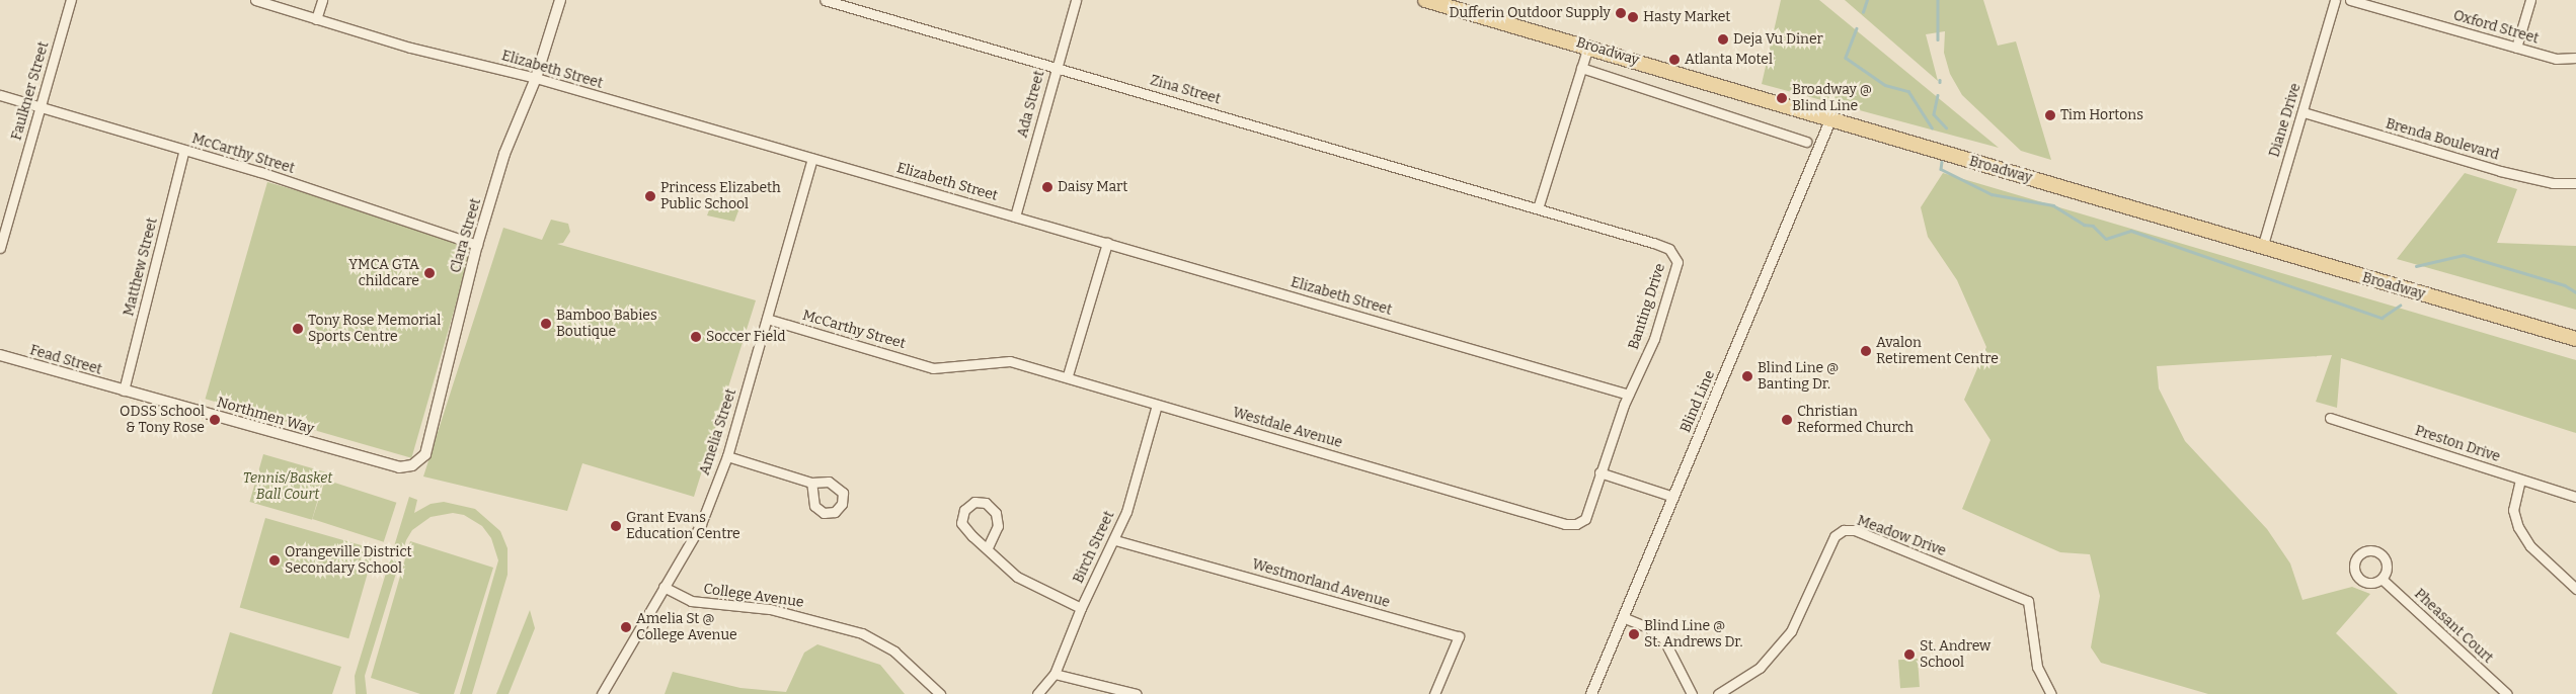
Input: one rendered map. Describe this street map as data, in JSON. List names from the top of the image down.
{
  "streets": {
    "main road": ["Broadway"],
    "street": [
      "Oxford Street",
      "Elizabeth Street",
      "Zina Street",
      "Faulkner Street",
      "Ada Street",
      "Diane Drive",
      "Brenda Boulevard",
      "McCarthy Street",
      "Clara Street",
      "Matthew Street",
      "Banting Drive",
      "Fead Street",
      "Blind Line",
      "Northmen Way",
      "Westdale Avenue",
      "Amelia Street",
      "Preston Drive",
      "Meadow Drive",
      "Birch Street",
      "Westmorland Avenue",
      "College Avenue",
      "Pheasant Court"
    ]
  },
  "crossings": [
    ["Broadway", "Diane Drive"],
    ["Broadway", "Blind Line"],
    ["Elizabeth Street", "Ada Street"],
    ["Elizabeth Street", "Clara Street"],
    ["Elizabeth Street", "Banting Drive"],
    ["Elizabeth Street", "Amelia Street"],
    ["Zina Street", "Ada Street"],
    ["Zina Street", "Banting Drive"],
    ["Faulkner Street", "McCarthy Street"],
    ["Diane Drive", "Brenda Boulevard"],
    ["McCarthy Street", "Clara Street"],
    ["McCarthy Street", "Matthew Street"],
    ["McCarthy Street", "Westdale Avenue"],
    ["McCarthy Street", "Amelia Street"],
    ["Clara Street", "Northmen Way"],
    ["Matthew Street", "Fead Street"],
    ["Matthew Street", "Northmen Way"],
    ["Banting Drive", "Westdale Avenue"],
    ["Fead Street", "Northmen Way"],
    ["Westdale Avenue", "Birch Street"],
    ["Amelia Street", "College Avenue"],
    ["Birch Street", "Westmorland Avenue"]
  ],
  "parks": ["Tennis/Basket Ball Court"],
  "places": [
    "Dufferin Outdoor Supply",
    "Hasty Market",
    "Deja Vu Diner",
    "Atlanta Motel",
    "Broadway @ Blind Line",
    "Tim Hortons",
    "Daisy Mart",
    "Princess Elizabeth Public School",
    "YMCA GTA childcare",
    "Bamboo Babies Boutique",
    "Tony Rose Memorial Sports Centre",
    "Soccer Field",
    "Avalon Retirement Centre",
    "Blind Line @ Banting Dr.",
    "ODSS School & Tony Rose",
    "Christian Reformed Church",
    "Grant Evans Education Centre",
    "Orangeville District Secondary School",
    "Amelia St @ College Avenue",
    "Blind Line @ St. Andrews Dr.",
    "St. Andrew School"
  ]
}
